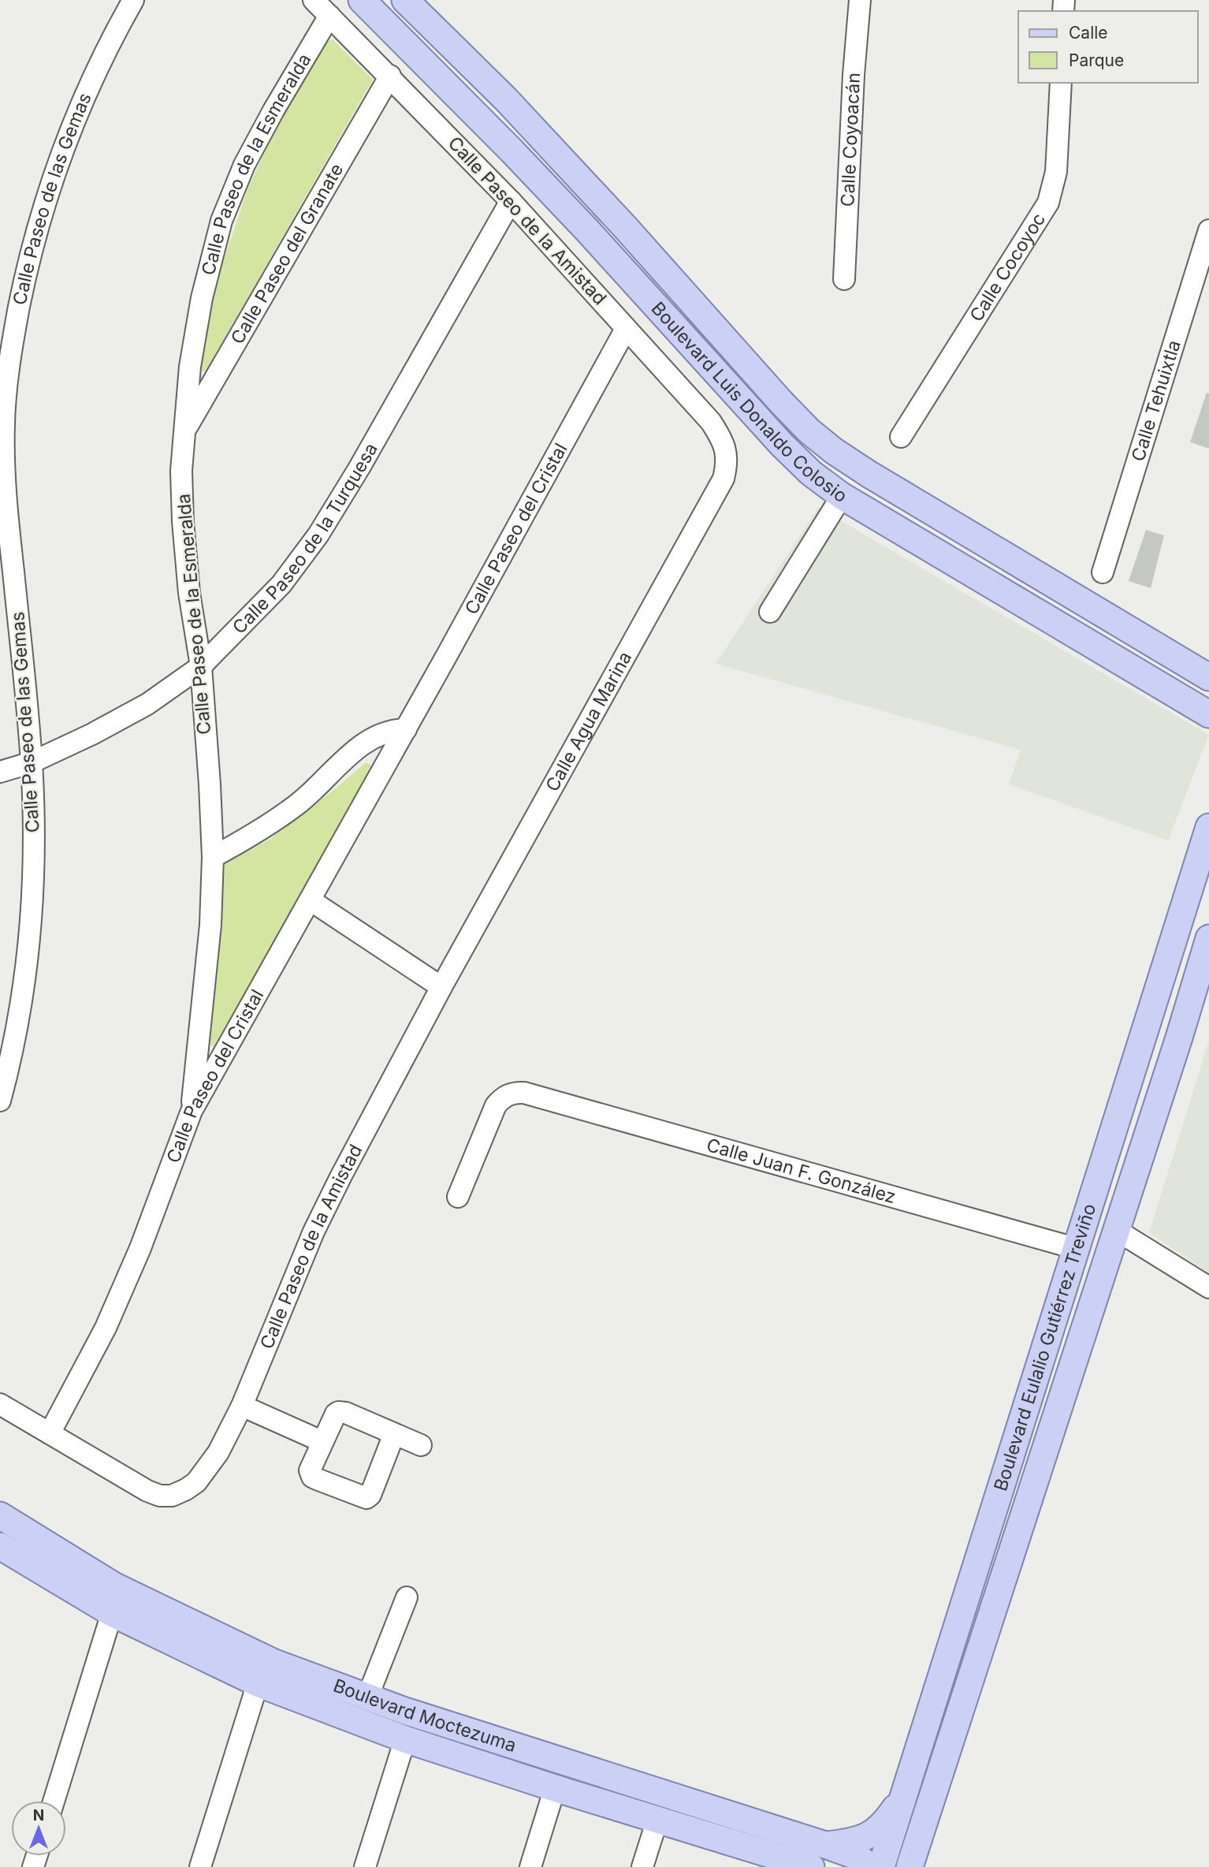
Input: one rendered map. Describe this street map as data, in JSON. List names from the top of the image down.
{
  "streets": {
    "main road": ["Boulevard Luis Donaldo Colosio", "Boulevard Eulalio Gutiérrez Treviño", "Boulevard Moctezuma"],
    "street": [
      "Calle Coyoacán",
      "Calle Paseo de la Esmeralda",
      "Calle Paseo de las Gemas",
      "Calle Paseo de la Amistad",
      "Calle Paseo del Granate",
      "Calle Cocoyoc",
      "Calle Tehuixtla",
      "Calle Paseo del Cristal",
      "Calle Paseo de la Turquesa",
      "Calle Agua Marina",
      "Calle Juan F. González"
    ]
  },
  "crossings": [
    ["Calle Paseo de la Esmeralda", "Calle Paseo de la Amistad"],
    ["Calle Paseo de la Esmeralda", "Calle Paseo del Granate"],
    ["Calle Paseo de la Esmeralda", "Calle Paseo del Cristal"],
    ["Calle Paseo de la Esmeralda", "Calle Paseo de la Turquesa"],
    ["Calle Paseo de las Gemas", "Calle Paseo de la Turquesa"],
    ["Calle Paseo de la Amistad", "Calle Paseo del Granate"],
    ["Calle Paseo de la Amistad", "Calle Paseo del Cristal"],
    ["Calle Paseo de la Amistad", "Calle Paseo de la Turquesa"],
    ["Calle Paseo de la Amistad", "Calle Agua Marina"],
    ["Calle Juan F. González", "Boulevard Eulalio Gutiérrez Treviño"]
  ],
  "legend": ["Calle", "Parque"],
  "north": "top"
}
